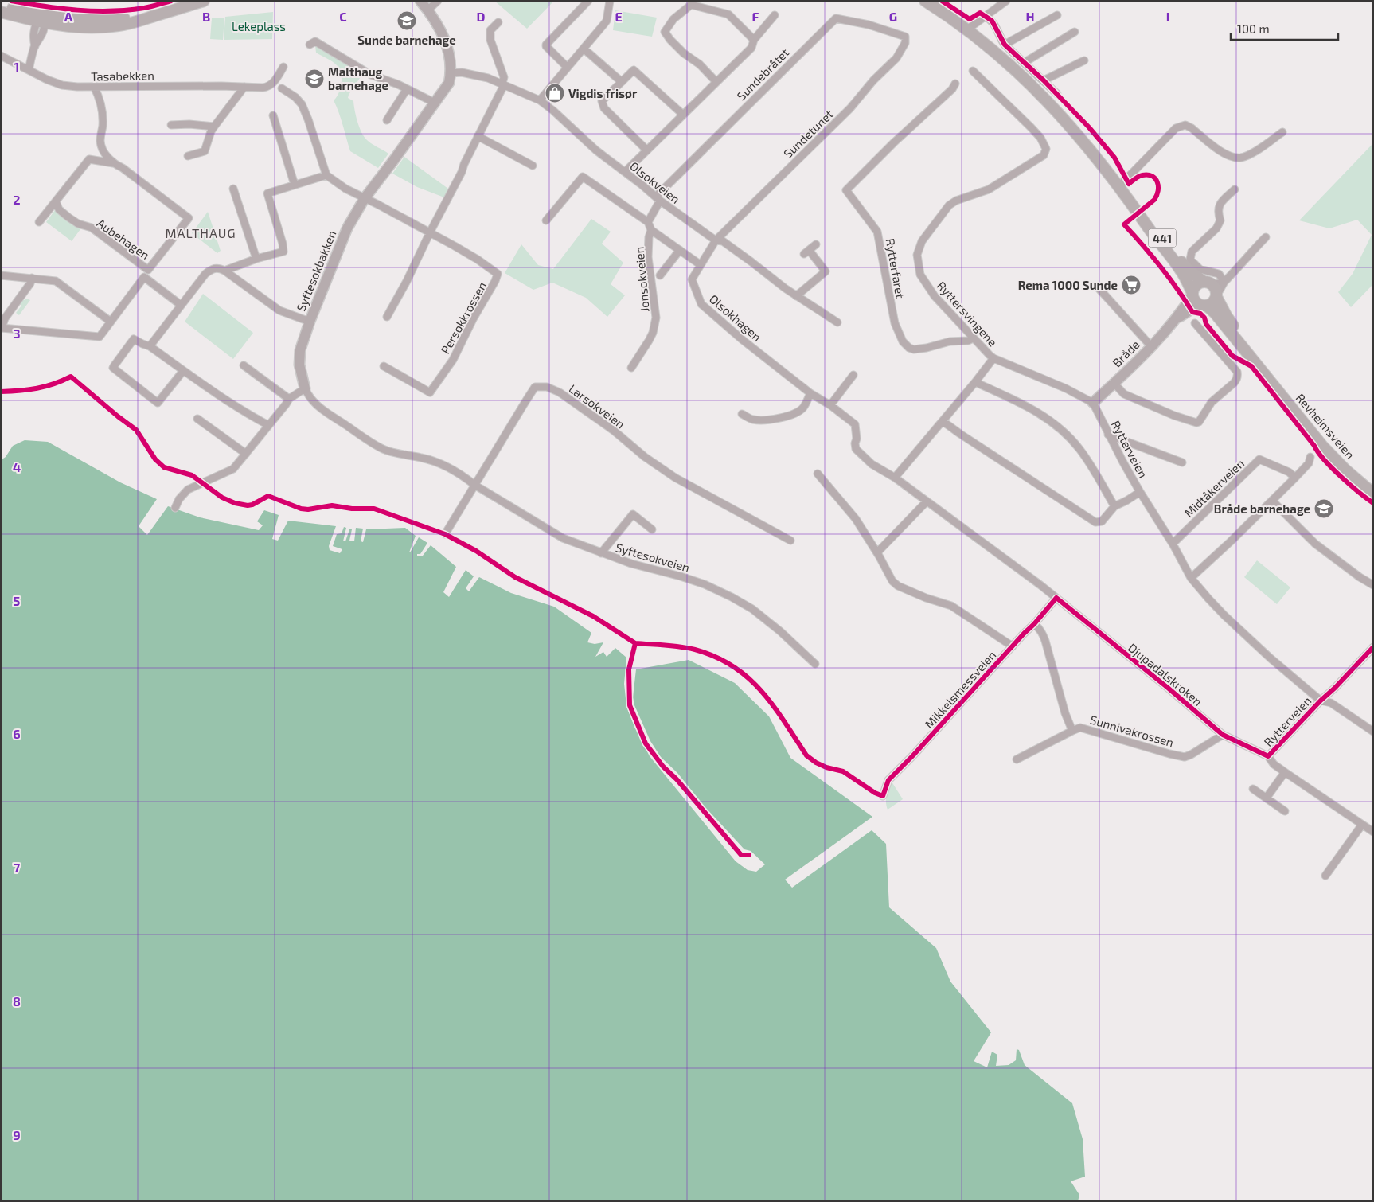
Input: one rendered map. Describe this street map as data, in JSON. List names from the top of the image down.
{
  "streets": {
    "main road": ["441", "Revheimsveien"],
    "street": [
      "Sundebråtet",
      "Tasabekken",
      "Sundetunet",
      "Olsokveien",
      "Aubehagen",
      "Rytterfaret",
      "Syftesokbakken",
      "Jonsokveien",
      "Ryttersvingene",
      "Persokkrossen",
      "Olsokhagen",
      "Bråde",
      "Larsokveien",
      "Rytterveien",
      "Midtåkerveien",
      "Syftesokveien",
      "Djupadalskroken",
      "Mikkelsmessveien",
      "Sunnivakrossen"
    ]
  },
  "crossings": [
    ["Sundebråtet", "Sundetunet"],
    ["Sundebråtet", "Olsokveien"],
    ["Tasabekken", "Aubehagen"],
    ["Sundetunet", "Olsokveien"],
    ["Sundetunet", "Olsokhagen"],
    ["Olsokveien", "Syftesokbakken"],
    ["Olsokveien", "Olsokhagen"],
    ["441", "Bråde"],
    ["441", "Revheimsveien"],
    ["Rytterfaret", "Ryttersvingene"],
    ["Syftesokbakken", "Persokkrossen"],
    ["Syftesokbakken", "Larsokveien"],
    ["Syftesokbakken", "Syftesokveien"],
    ["Jonsokveien", "Olsokhagen"],
    ["Ryttersvingene", "Bråde"],
    ["Ryttersvingene", "Rytterveien"],
    ["Olsokhagen", "Djupadalskroken"],
    ["Bråde", "Revheimsveien"],
    ["Bråde", "Rytterveien"],
    ["Larsokveien", "Syftesokveien"],
    ["Rytterveien", "Midtåkerveien"],
    ["Rytterveien", "Djupadalskroken"],
    ["Djupadalskroken", "Mikkelsmessveien"],
    ["Djupadalskroken", "Sunnivakrossen"],
    ["Mikkelsmessveien", "Sunnivakrossen"]
  ],
  "districts": ["MALTHAUG"],
  "parks": ["Lekeplass"],
  "places": {
    "school or university": ["Sunde barnehage", "Malthaug barnehage", "Bråde barnehage"],
    "shop": ["Vigdis frisør"],
    "supermarket": ["Rema 1000 Sunde"]
  },
  "scale_bar": "100 m",
  "grid": {
    "columns": [
      "A",
      "B",
      "C",
      "D",
      "E",
      "F",
      "G",
      "H",
      "I"
    ],
    "rows": [
      "1",
      "2",
      "3",
      "4",
      "5",
      "6",
      "7",
      "8",
      "9"
    ]
  }
}
